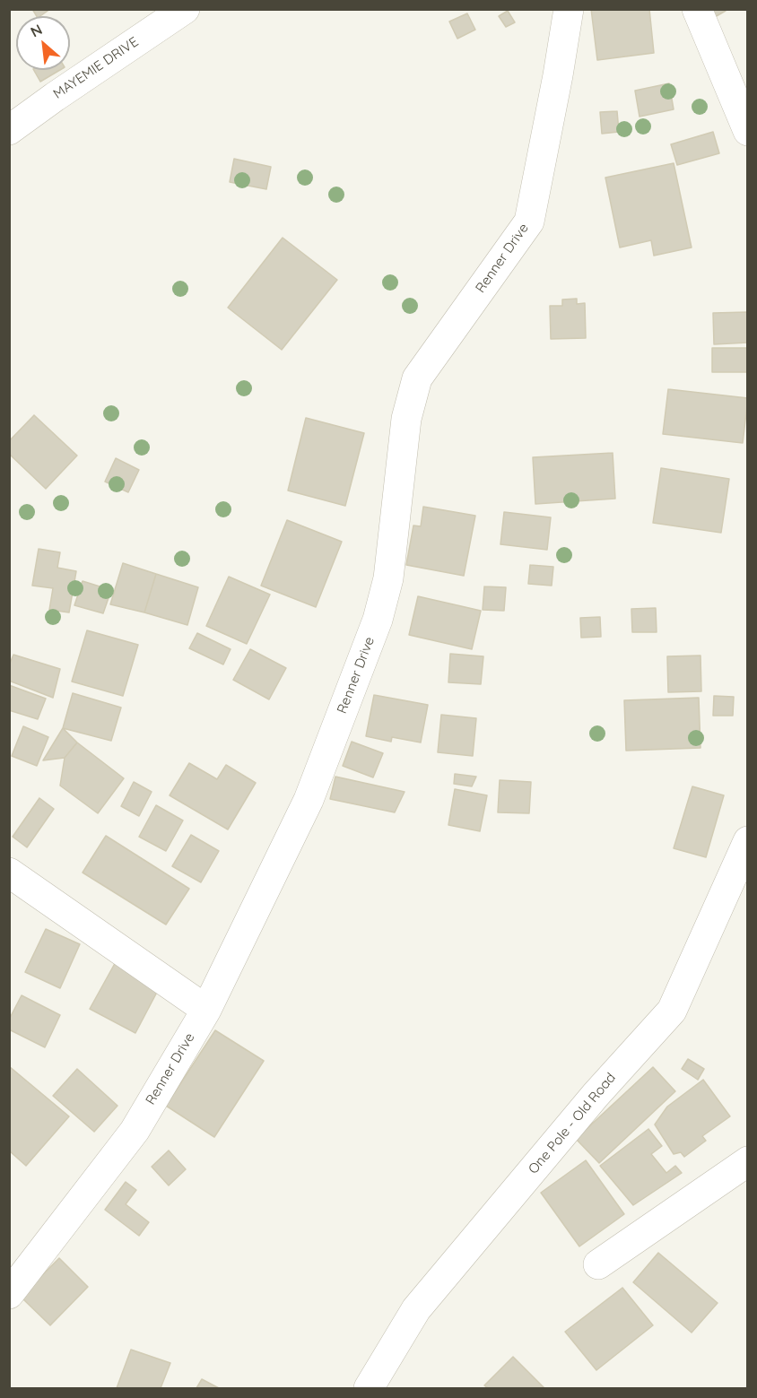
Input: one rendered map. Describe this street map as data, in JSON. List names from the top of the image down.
{
  "streets": {
    "street": ["MAYEMIE DRIVE", "Renner Drive", "One Pole - Old Road"]
  },
  "north": "top left"
}
